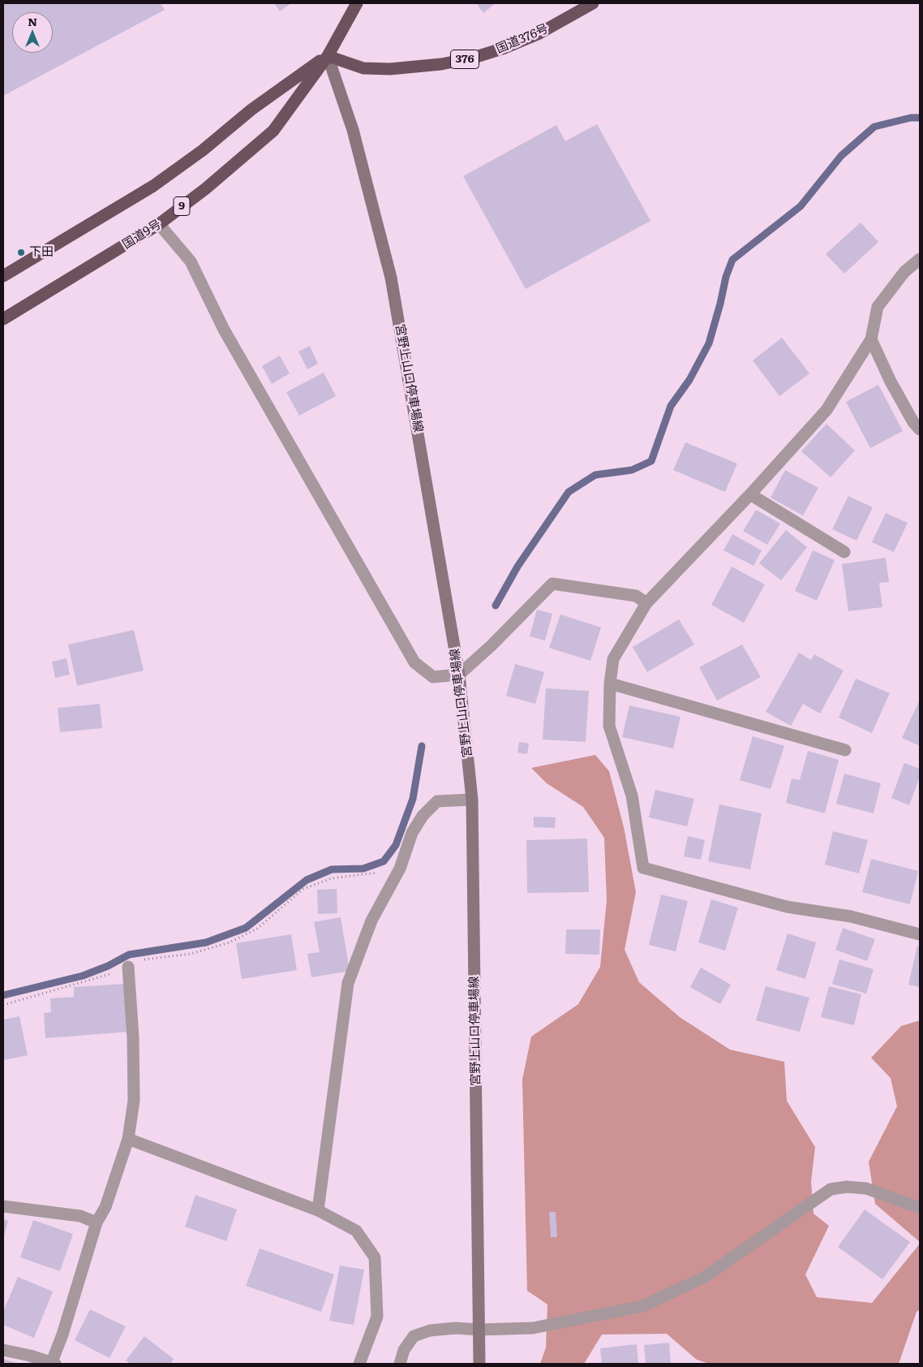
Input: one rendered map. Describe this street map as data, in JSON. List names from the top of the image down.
{
  "streets": {
    "highway": [
      "国道376号",
      "376",
      "9",
      "国道9号"
    ],
    "main road": ["宮野上山口停車場線"]
  },
  "crossings": [
    ["国道376号", "国道9号"],
    ["国道376号", "宮野上山口停車場線"],
    ["国道9号", "宮野上山口停車場線"]
  ],
  "places": ["下田"],
  "north": "top"
}
